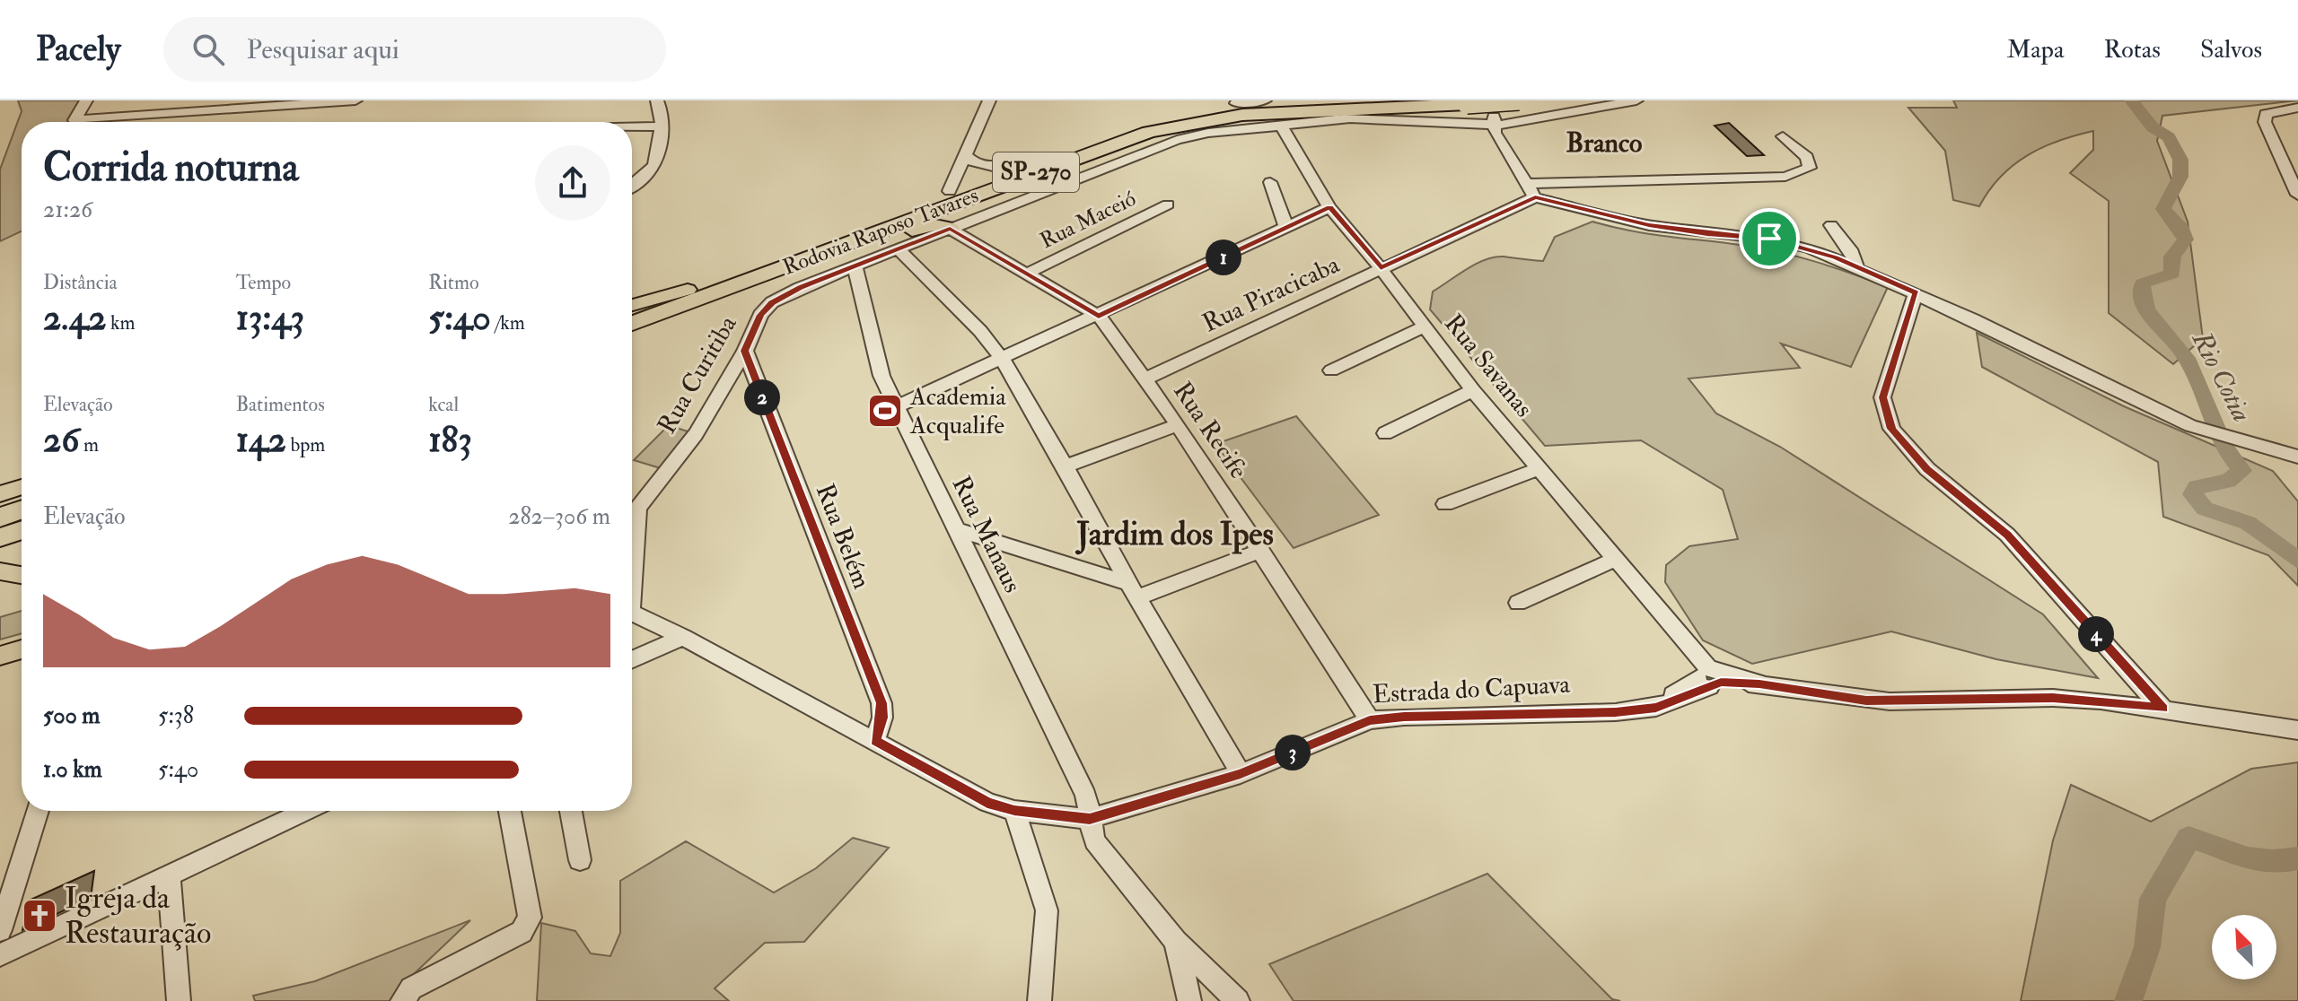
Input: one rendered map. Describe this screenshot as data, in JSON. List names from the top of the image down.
{
  "streets": {
    "highway": ["SP-270", "Rodovia Raposo Tavares"],
    "street": [
      "Rua Maceió",
      "Rua Piracicaba",
      "Rua Savanas",
      "Rua Curitiba",
      "Rua Recife",
      "Rua Manaus",
      "Rua Belém",
      "Estrada do Capuava"
    ]
  },
  "crossings": [
    ["Rua Maceió", "Rua Recife"],
    ["Rua Piracicaba", "Rua Savanas"],
    ["Rua Piracicaba", "Rua Recife"],
    ["Rua Savanas", "Rua Curitiba"],
    ["Rua Savanas", "Estrada do Capuava"],
    ["Rua Curitiba", "Rua Recife"],
    ["Rua Curitiba", "Rua Manaus"],
    ["Rua Curitiba", "Rua Belém"],
    ["Rua Recife", "Estrada do Capuava"],
    ["Rua Manaus", "Estrada do Capuava"],
    ["Rua Belém", "Estrada do Capuava"]
  ],
  "districts": ["Branco", "Jardim dos Ipes"],
  "water": ["Rio Cotia"],
  "places": {
    "sports": ["Academia Acqualife"],
    "church": ["Igreja da Restauração"]
  },
  "north": "top left",
  "page": {
    "header": "Pacely",
    "search": "Pesquisar aqui",
    "nav": ["Mapa", "Rotas", "Salvos"],
    "heading": ["Corrida noturna", "21:26"],
    "pins": [
      "1",
      "2",
      "4",
      "3"
    ],
    "stats": [
      ["Distância", "2.42 km"],
      ["Tempo", "13:43"],
      ["Ritmo", "5:40 /km"],
      ["Elevação", "26 m"],
      ["Batimentos", "142 bpm"],
      ["kcal", "183"]
    ],
    "chart": ["Elevação", "282–306 m"],
    "list": [
      {
        "name": "500 m",
        "note": "5:38"
      },
      {
        "name": "1.0 km",
        "note": "5:40"
      }
    ]
  }
}
